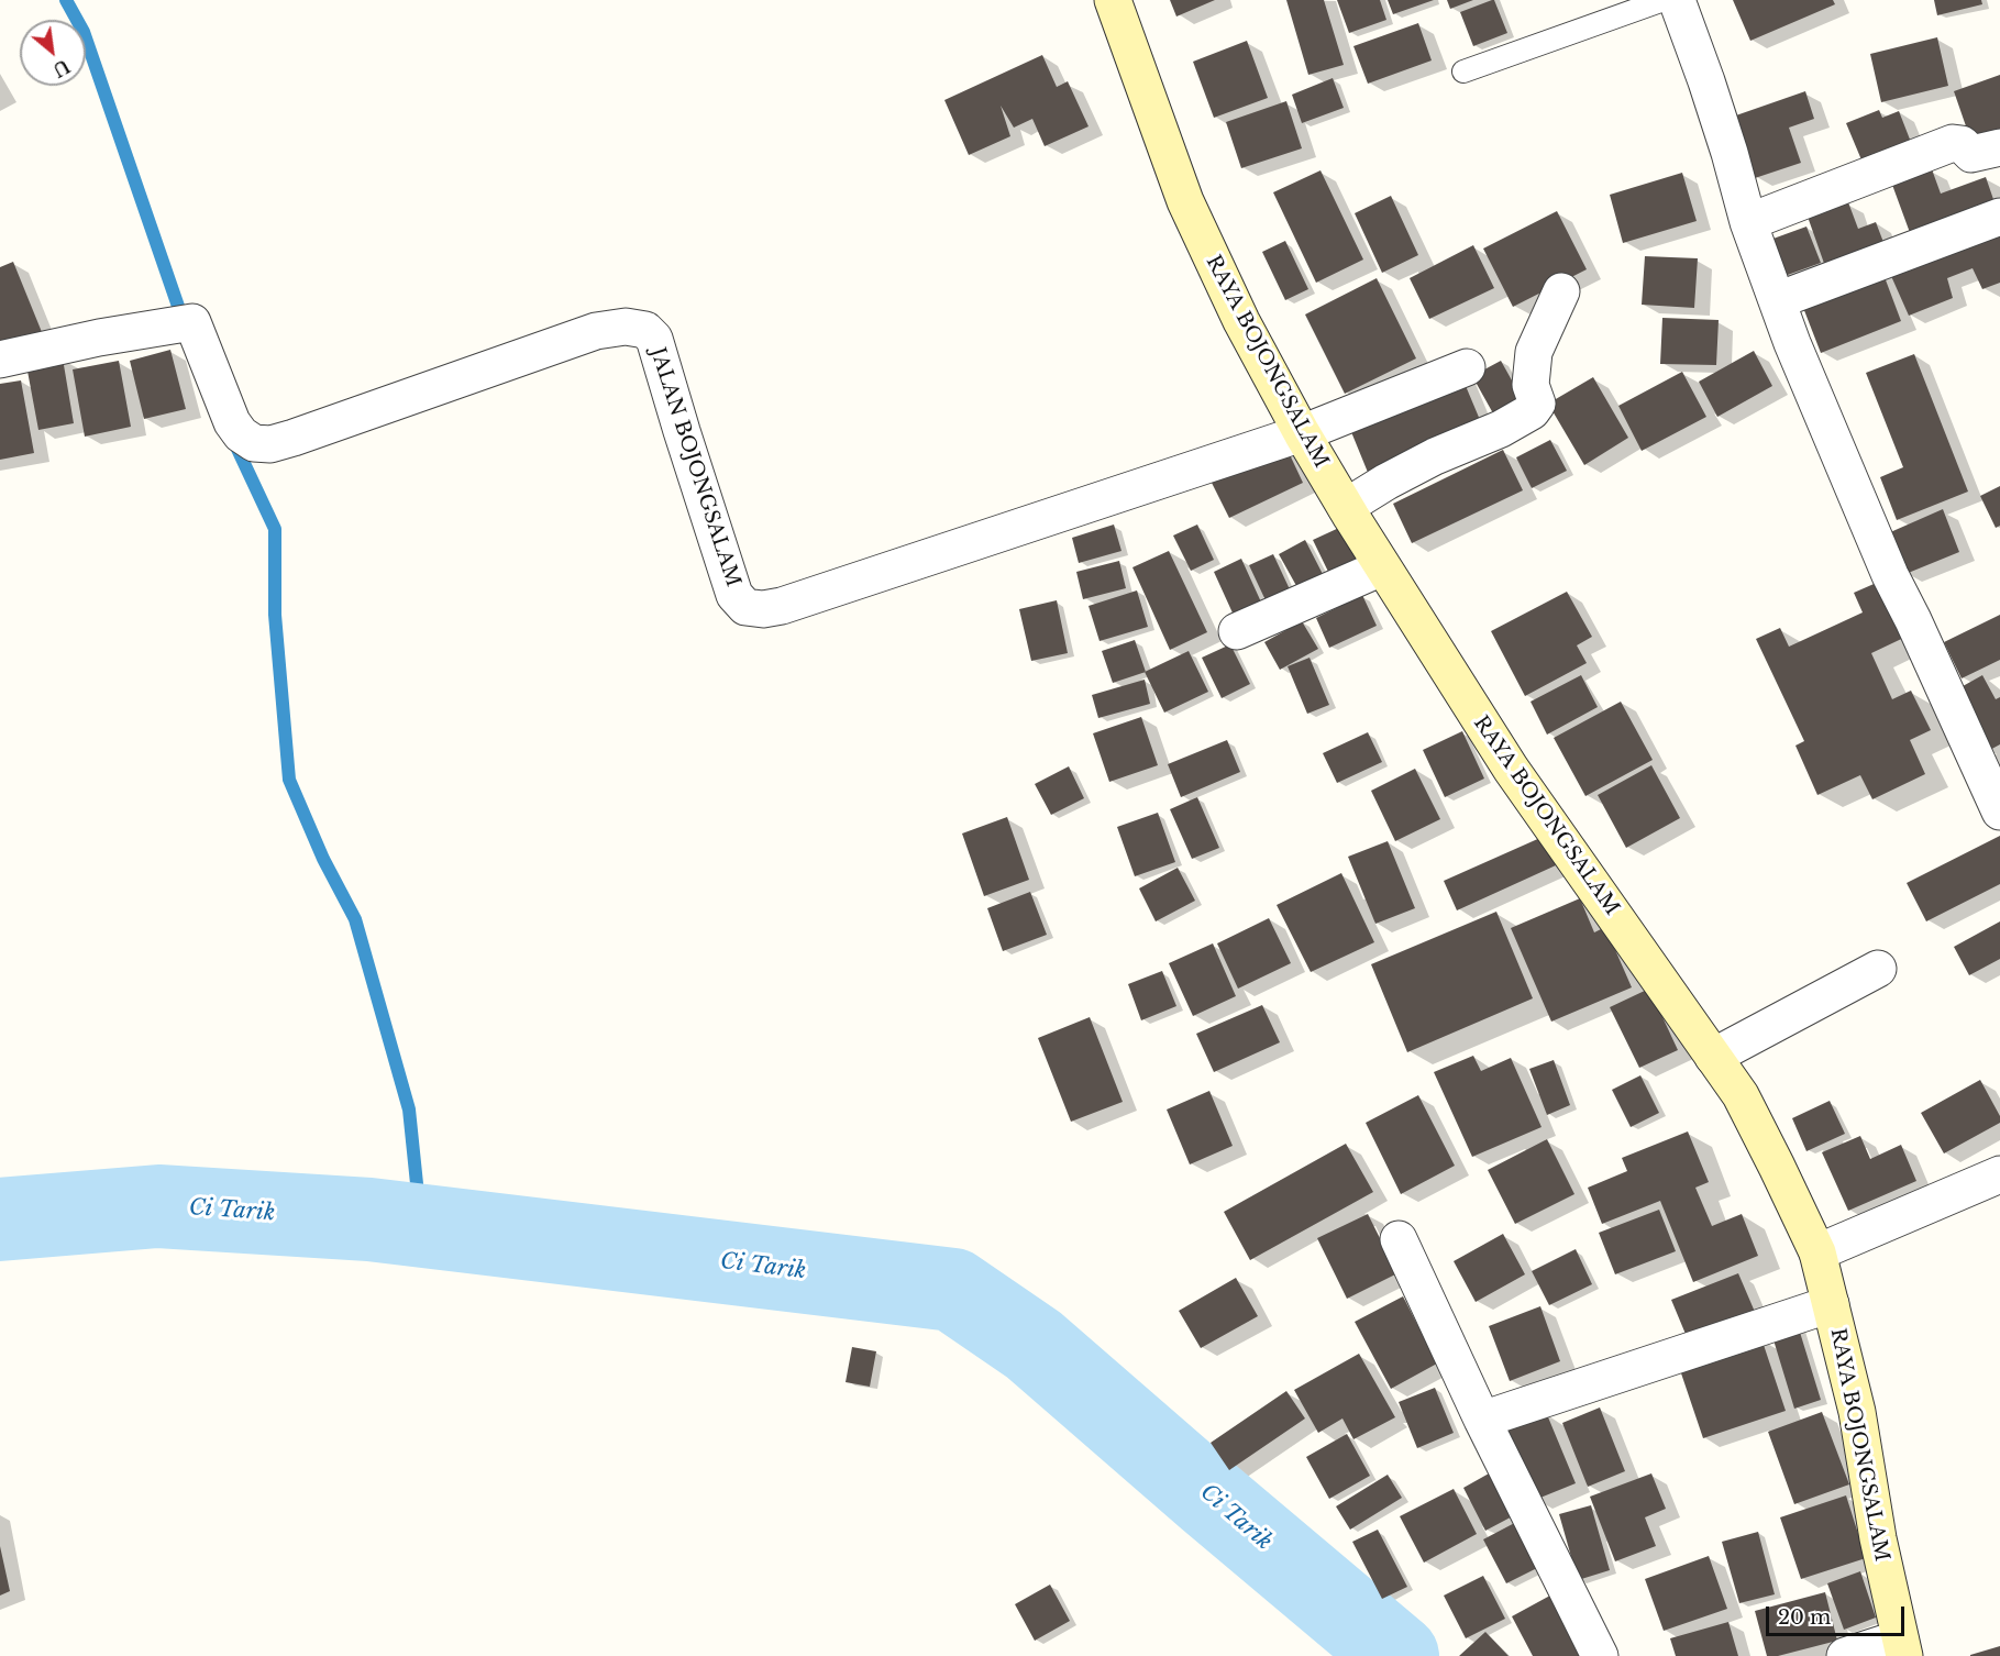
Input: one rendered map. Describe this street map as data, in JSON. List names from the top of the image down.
{
  "streets": {
    "main road": ["RAYA BOJONGSALAM"],
    "street": ["JALAN BOJONGSALAM"]
  },
  "crossings": [
    ["RAYA BOJONGSALAM", "JALAN BOJONGSALAM"]
  ],
  "water": ["Ci Tarik"],
  "scale_bar": "20 m",
  "north": "bottom right"
}
